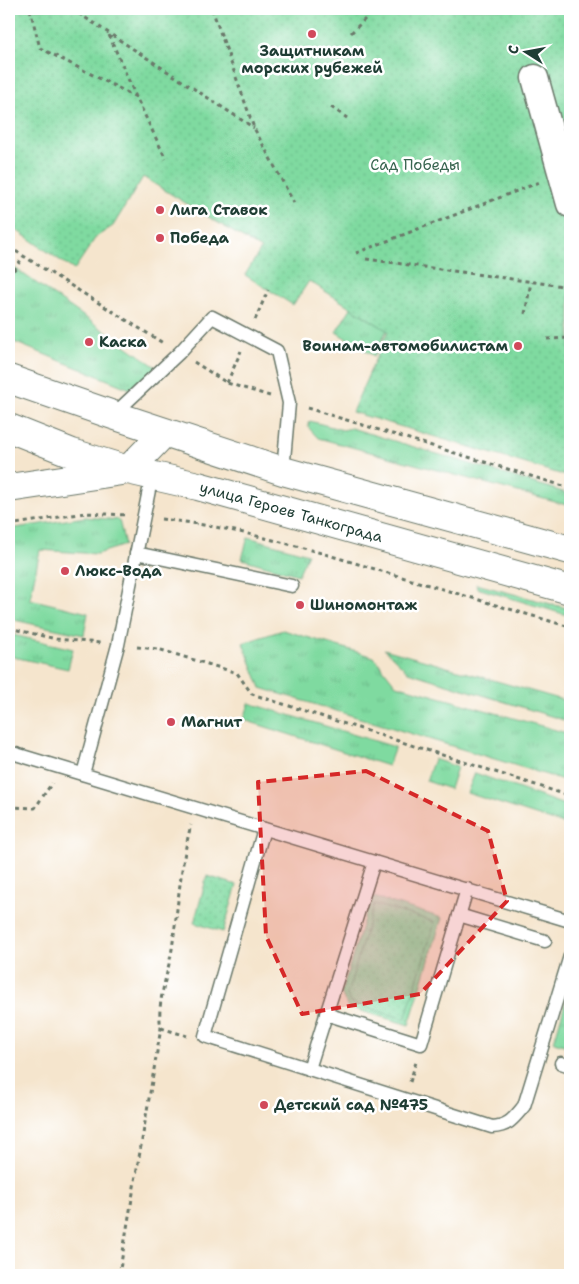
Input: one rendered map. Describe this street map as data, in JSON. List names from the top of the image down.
{
  "streets": {
    "main road": ["улица Героев Танкограда"]
  },
  "parks": ["Сад Победы"],
  "places": [
    "Защитникам морских рубежей",
    "Лига Ставок",
    "Победа",
    "Каска",
    "Воинам-автомобилистам",
    "Люкс-Вода",
    "Шиномонтаж",
    "Магнит",
    "Детский сад №475"
  ],
  "north": "left"
}
